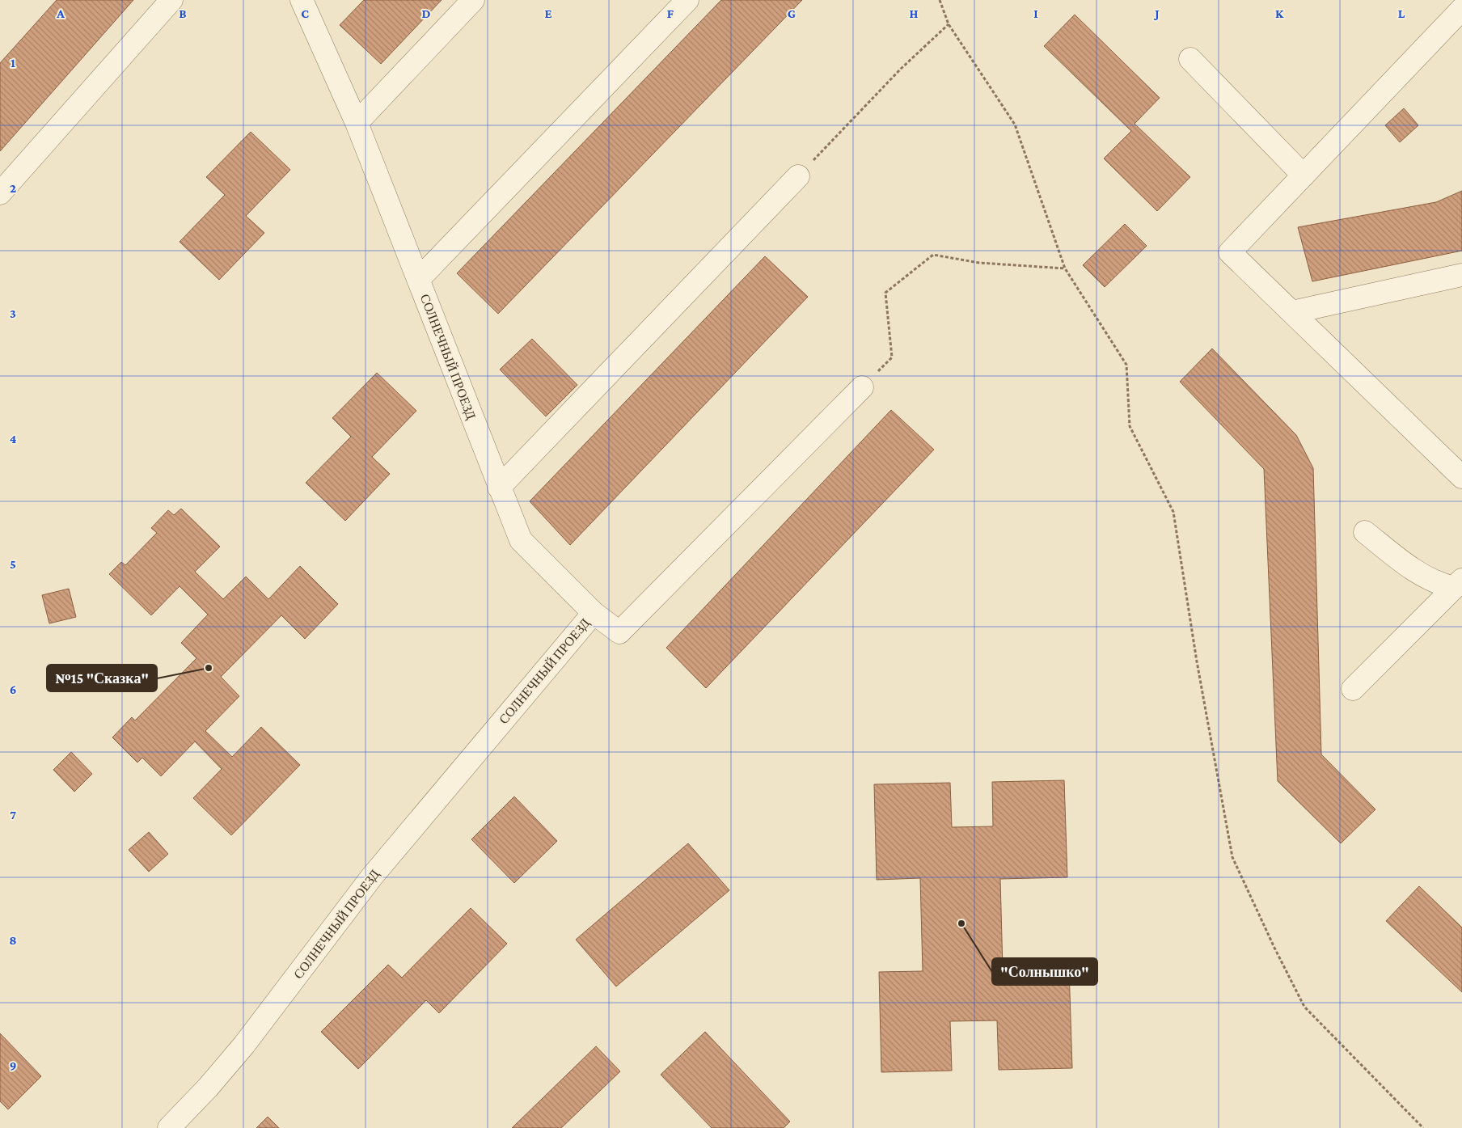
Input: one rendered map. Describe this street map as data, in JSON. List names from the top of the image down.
{
  "streets": {
    "street": ["СОЛНЕЧНЫЙ ПРОЕЗД"]
  },
  "places": ["№15 \"Сказка\"", "\"Солнышко\""],
  "grid": {
    "columns": [
      "A",
      "B",
      "C",
      "D",
      "E",
      "F",
      "G",
      "H",
      "I",
      "J",
      "K",
      "L"
    ],
    "rows": [
      "1",
      "2",
      "3",
      "4",
      "5",
      "6",
      "7",
      "8",
      "9"
    ]
  }
}
